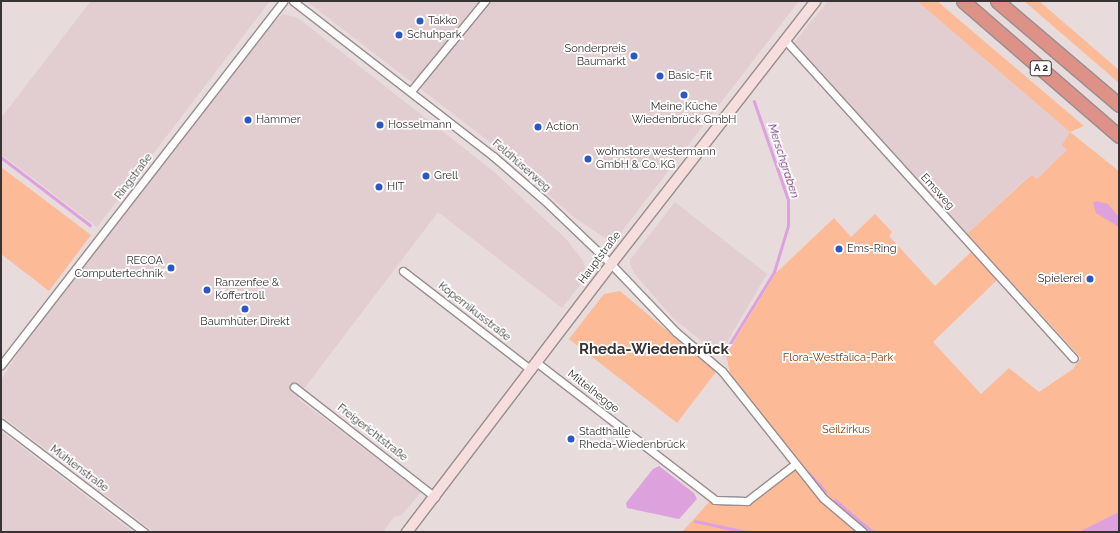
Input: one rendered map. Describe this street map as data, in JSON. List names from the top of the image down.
{
  "streets": {
    "highway": ["A 2"],
    "street": [
      "Feldhüserweg",
      "Ringstraße",
      "Emsweg",
      "Hauptstraße",
      "Kopernikusstraße",
      "Mittelhegge",
      "Freigerichtstraße",
      "Mühlenstraße"
    ]
  },
  "crossings": [
    ["Feldhüserweg", "Hauptstraße"],
    ["Emsweg", "Hauptstraße"],
    ["Hauptstraße", "Kopernikusstraße"],
    ["Hauptstraße", "Mittelhegge"],
    ["Hauptstraße", "Freigerichtstraße"],
    ["Kopernikusstraße", "Mittelhegge"]
  ],
  "districts": ["Rheda-Wiedenbrück"],
  "water": ["Merschgraben"],
  "parks": ["Flora-Westfalica-Park", "Seilzirkus"],
  "places": [
    "Takko",
    "Schuhpark",
    "Sonderpreis Baumarkt",
    "Basic-Fit",
    "Meine Küche Wiedenbrück GmbH",
    "Hammer",
    "Hosselmann",
    "Action",
    "wohnstore westermann GmbH & Co. KG",
    "Grell",
    "HIT",
    "Ems-Ring",
    "RECOA Computertechnik",
    "Spielerei",
    "Ranzenfee & Koffertroll",
    "Baumhüter Direkt",
    "Stadthalle Rheda-Wiedenbrück"
  ]
}
